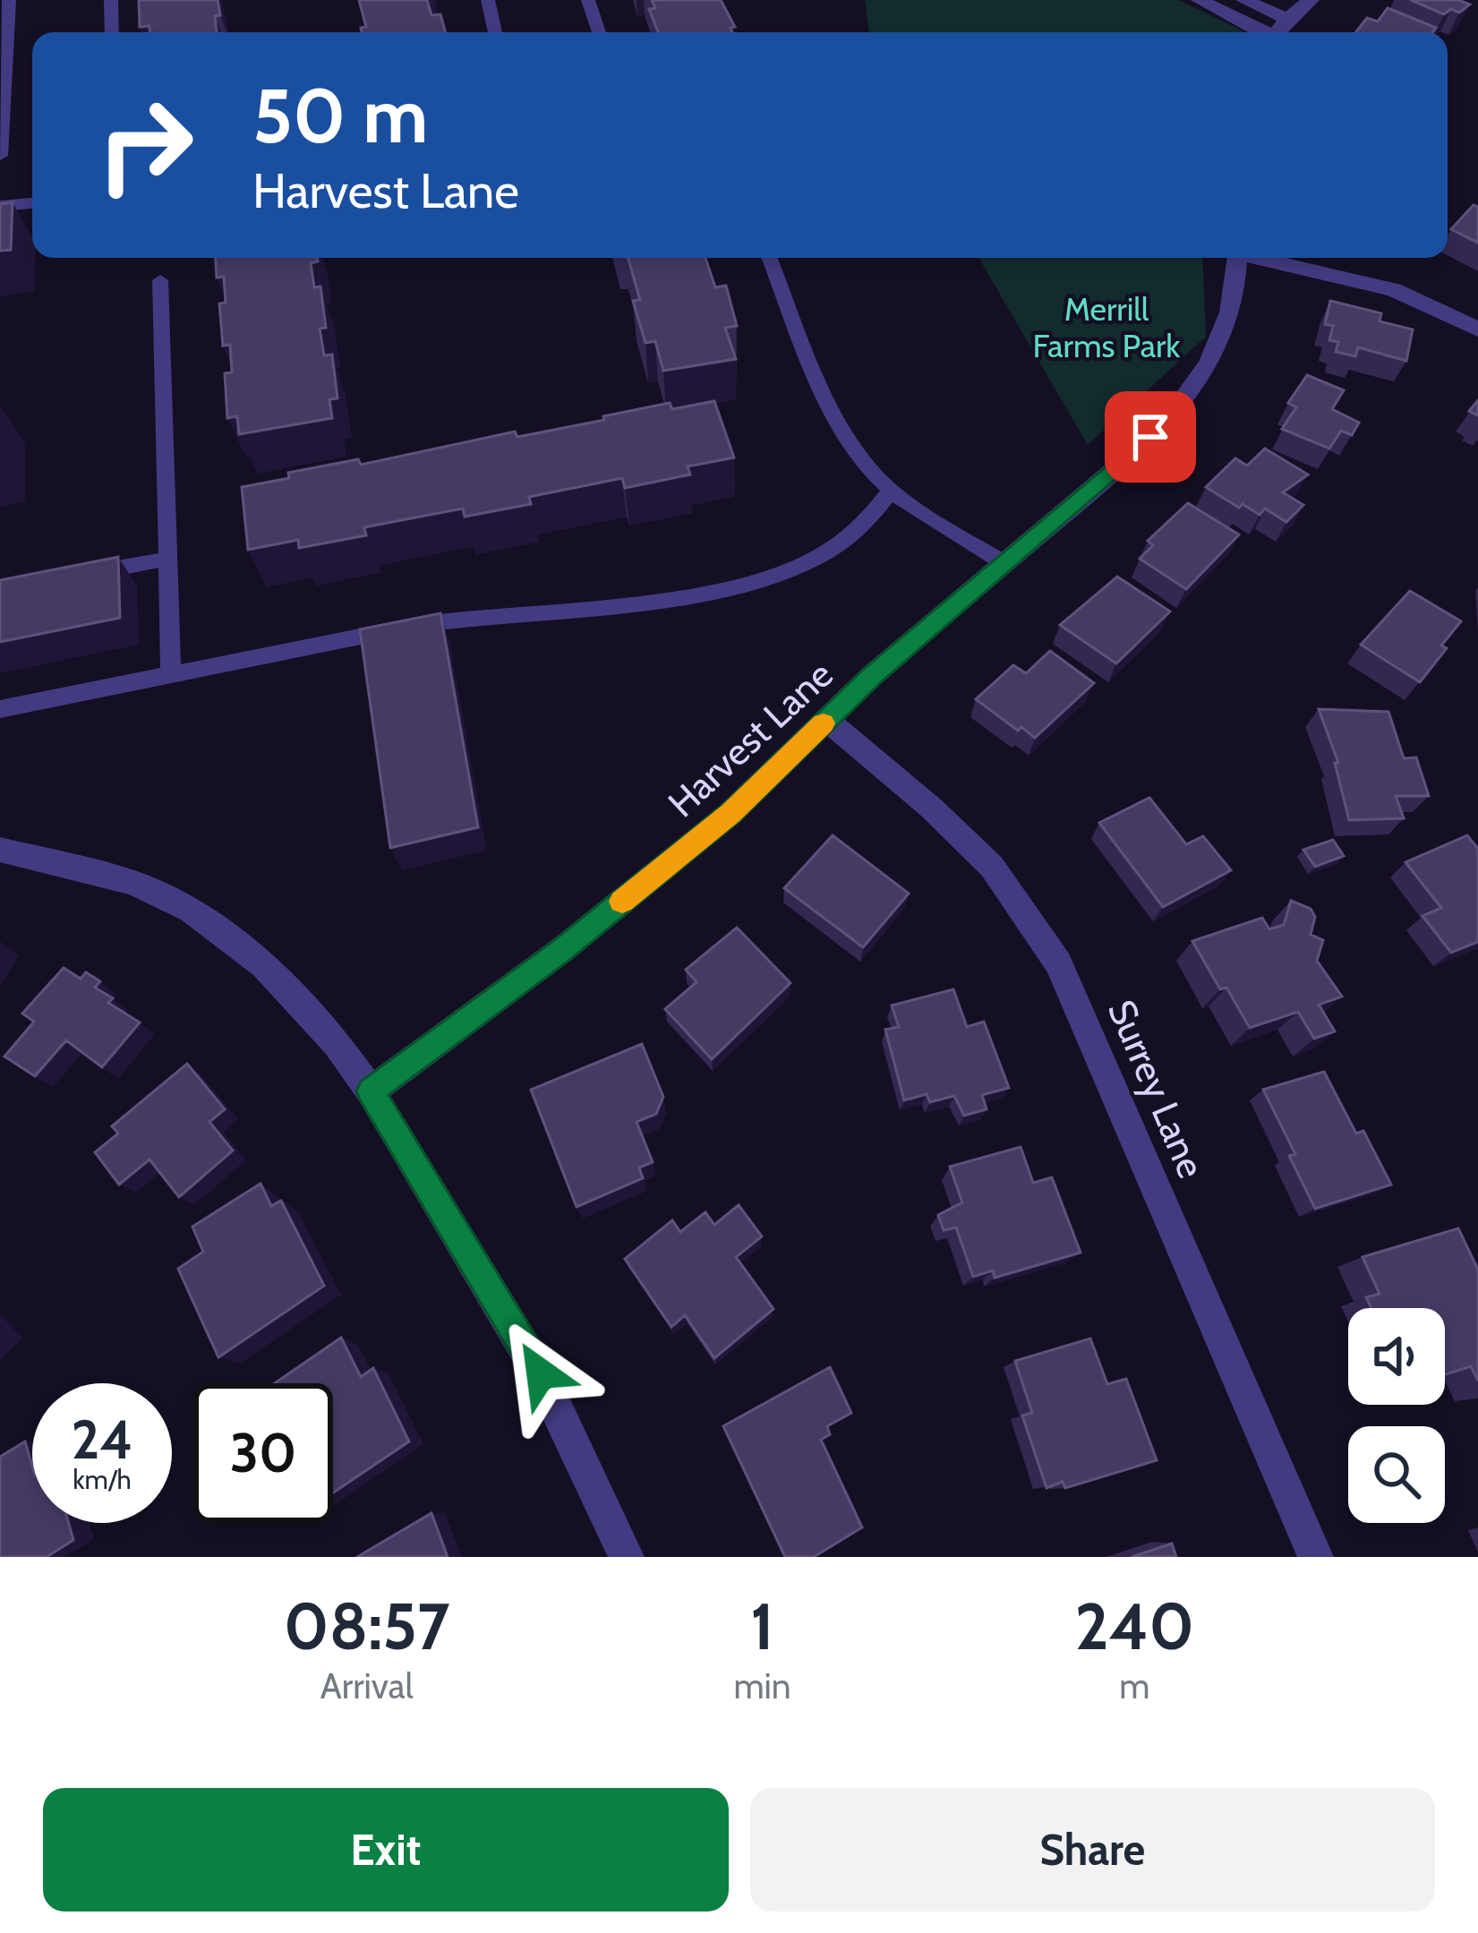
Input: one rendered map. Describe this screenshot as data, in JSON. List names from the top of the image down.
{
  "streets": {
    "street": ["Harvest Lane", "Surrey Lane"]
  },
  "crossings": [
    ["Harvest Lane", "Surrey Lane"]
  ],
  "parks": ["Merrill Farms Park"],
  "page": {
    "turn": ["50 m", "Harvest Lane"],
    "speed": "24 km/h",
    "limit": "30",
    "eta": [
      "08:57",
      "Arrival",
      "1",
      "min",
      "240",
      "m"
    ],
    "buttons": ["Exit", "Share"]
  }
}
